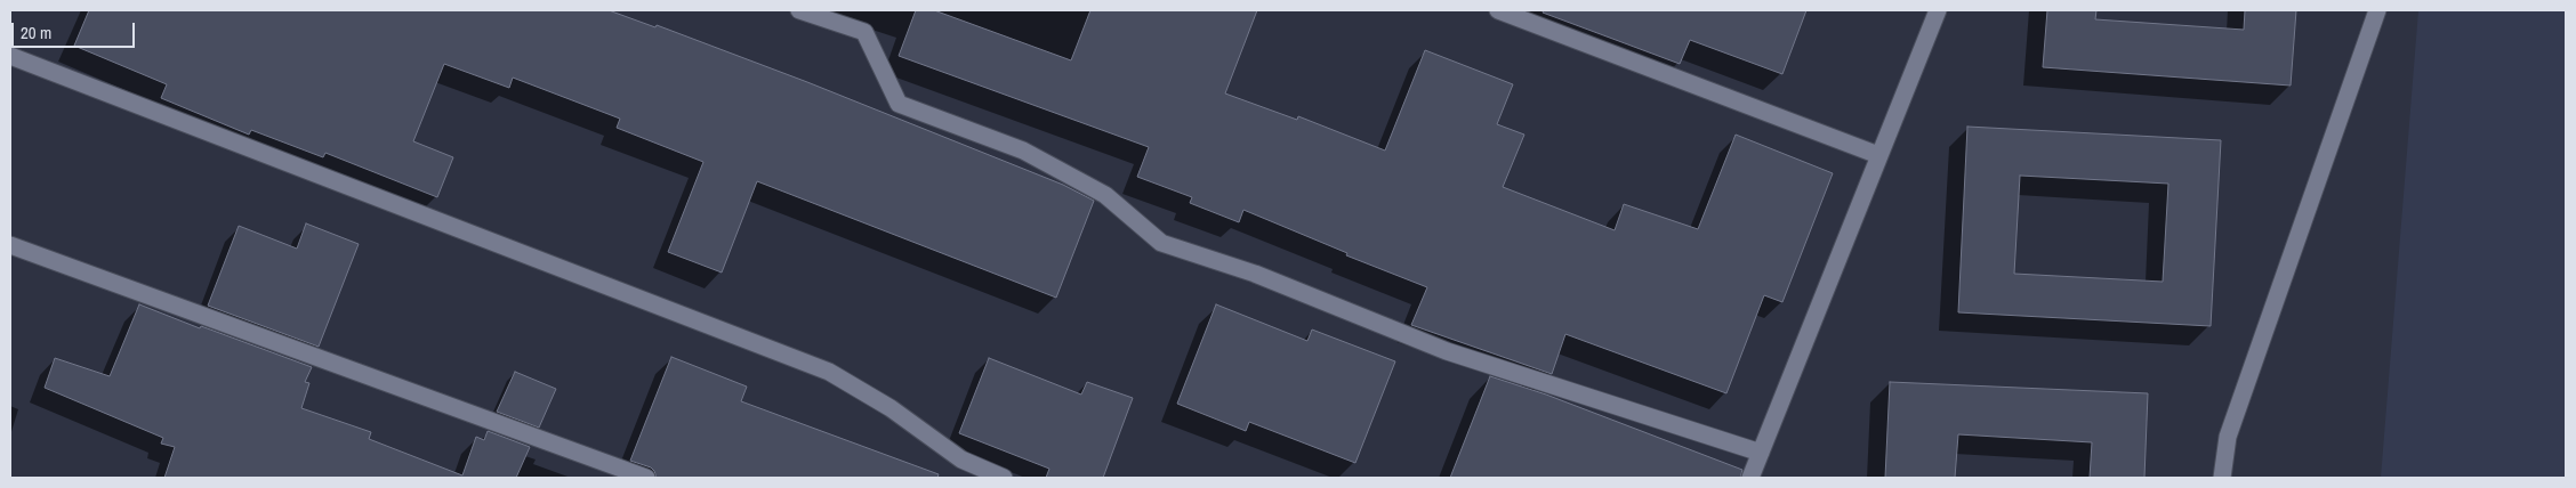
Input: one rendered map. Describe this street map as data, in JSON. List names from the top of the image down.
{
  "scale_bar": "20 m"
}
